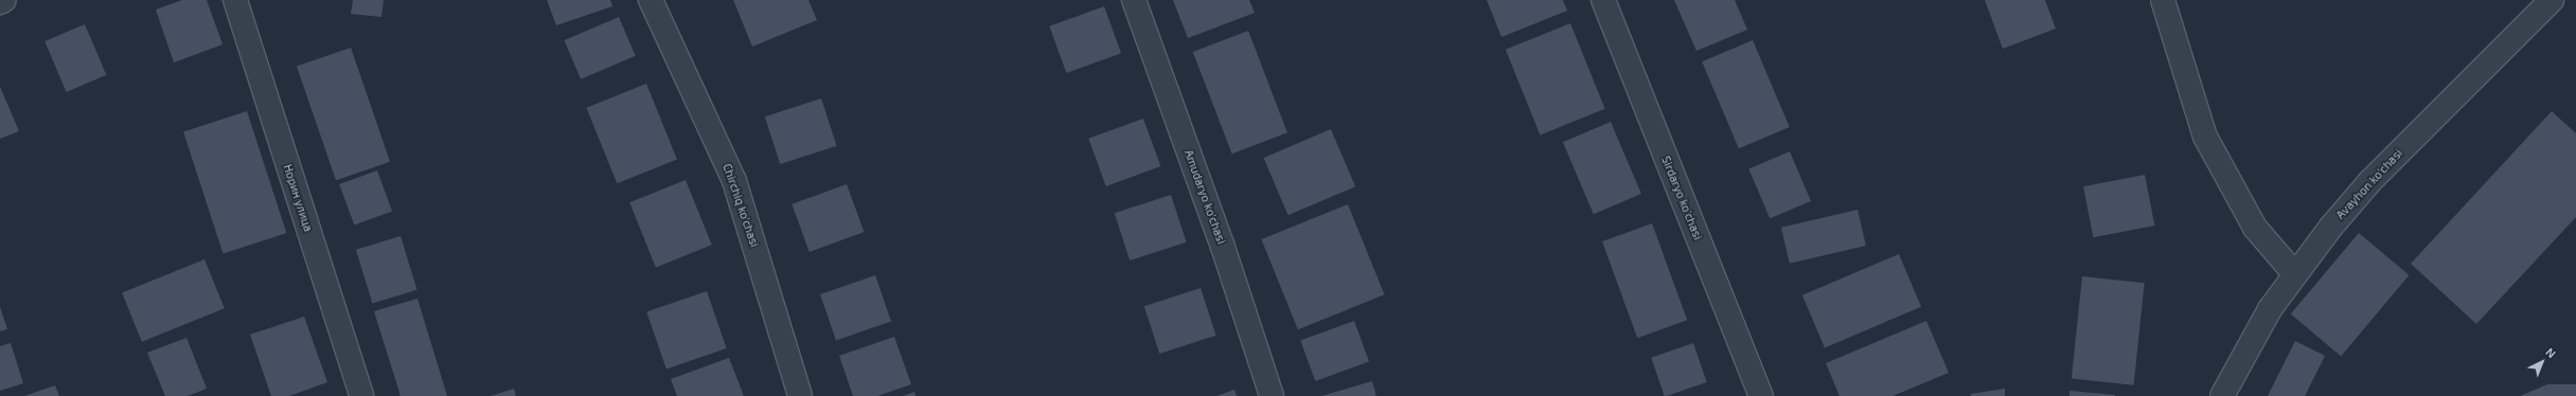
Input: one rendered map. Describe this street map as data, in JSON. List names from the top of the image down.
{
  "streets": {
    "street": [
      "Avayhon ko'chasi",
      "Amudaryo ko'chasi",
      "Норин улица",
      "Sirdaryo ko'chasi",
      "Chirchiq ko'chasi"
    ]
  },
  "north": "top right"
}
